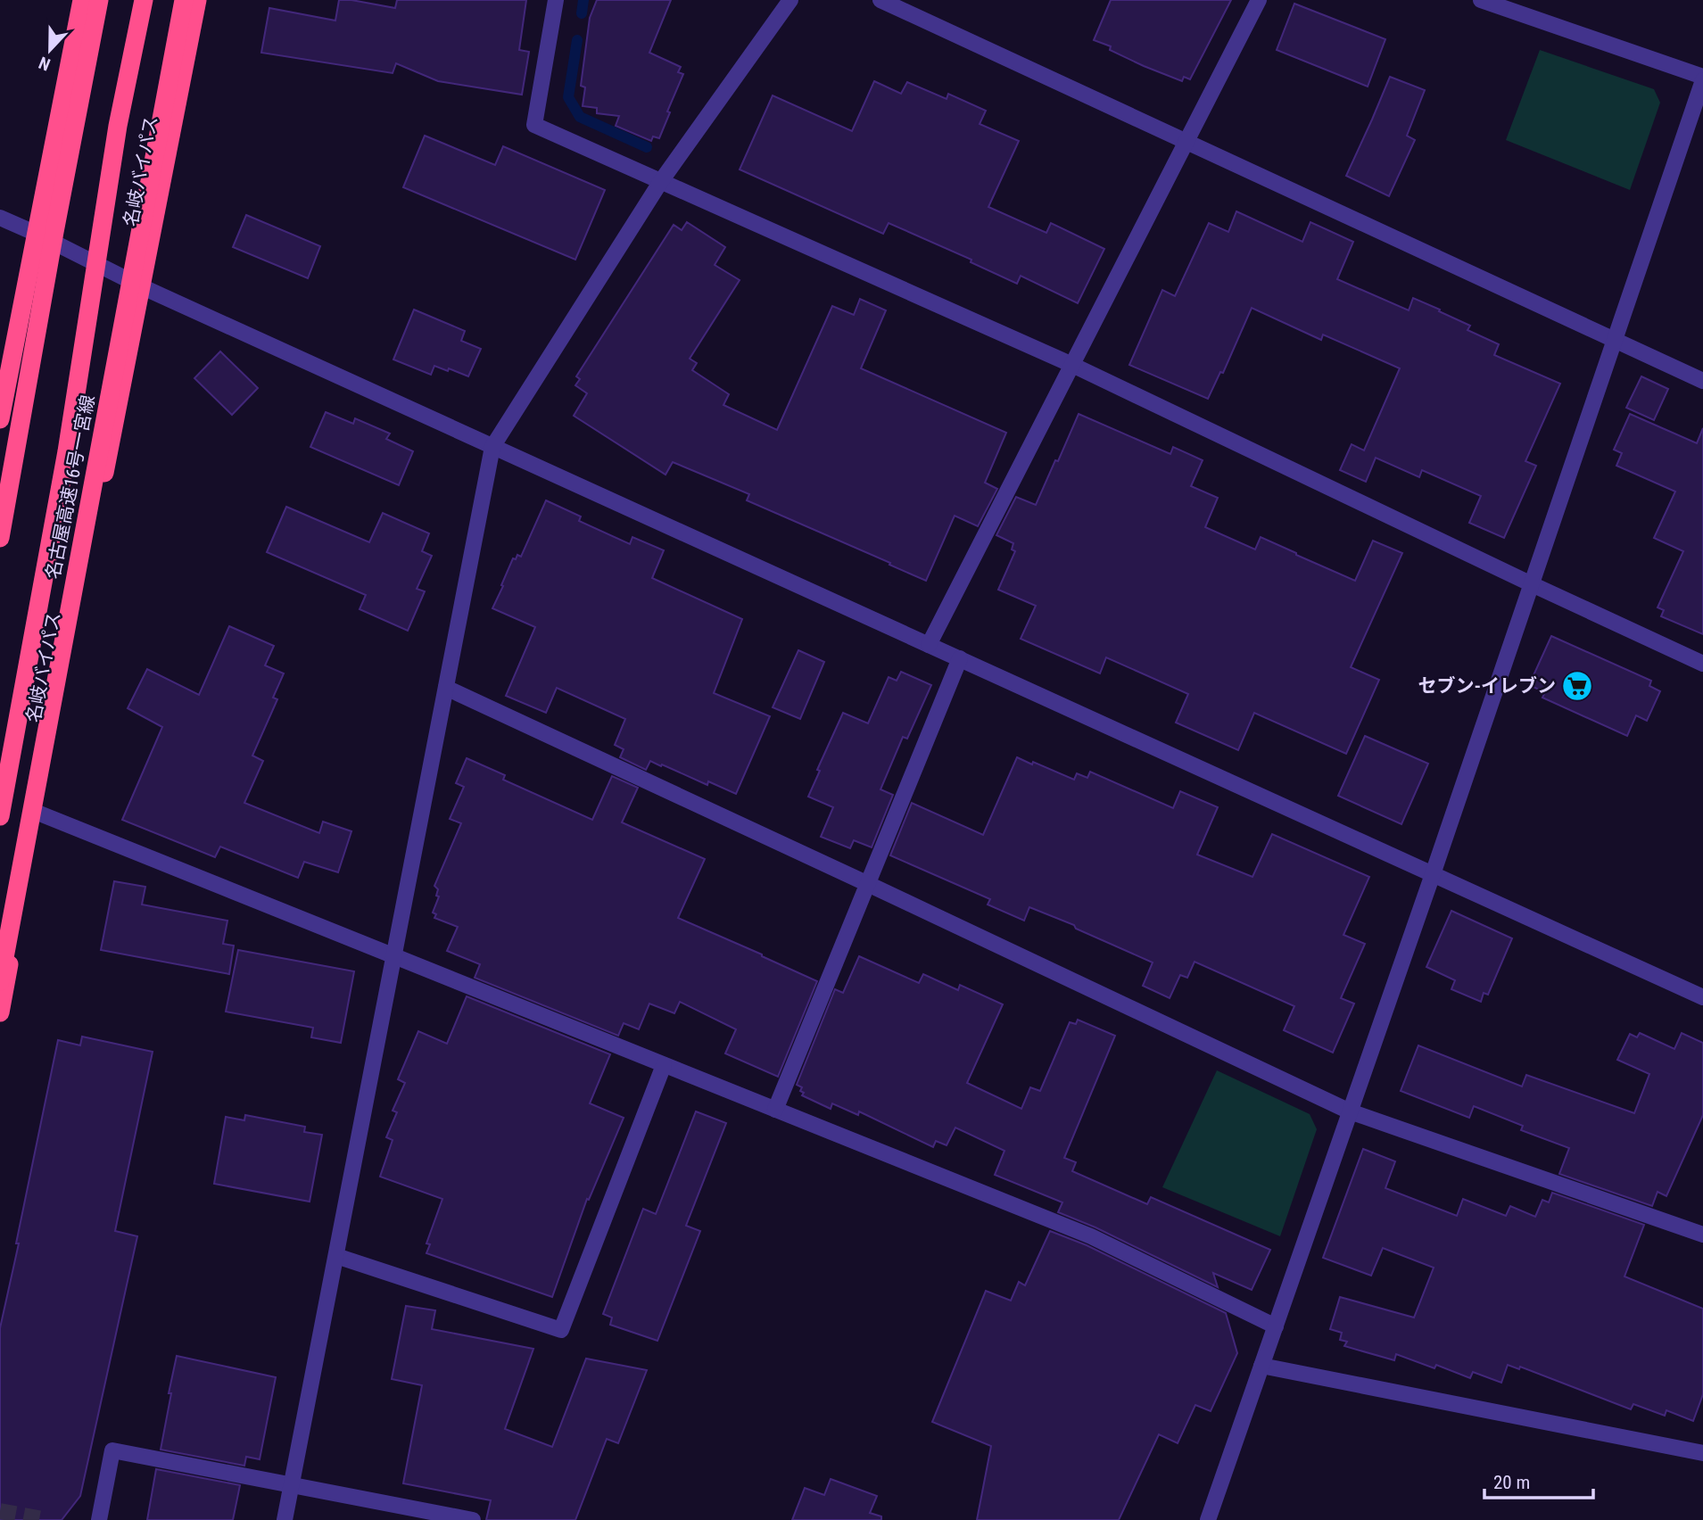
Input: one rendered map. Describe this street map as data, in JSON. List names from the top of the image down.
{
  "streets": {
    "highway": ["名岐バイパス", "名古屋高速16号一宮線"]
  },
  "places": {
    "supermarket": ["セブン-イレブン"]
  },
  "scale_bar": "20 m",
  "north": "bottom"
}
